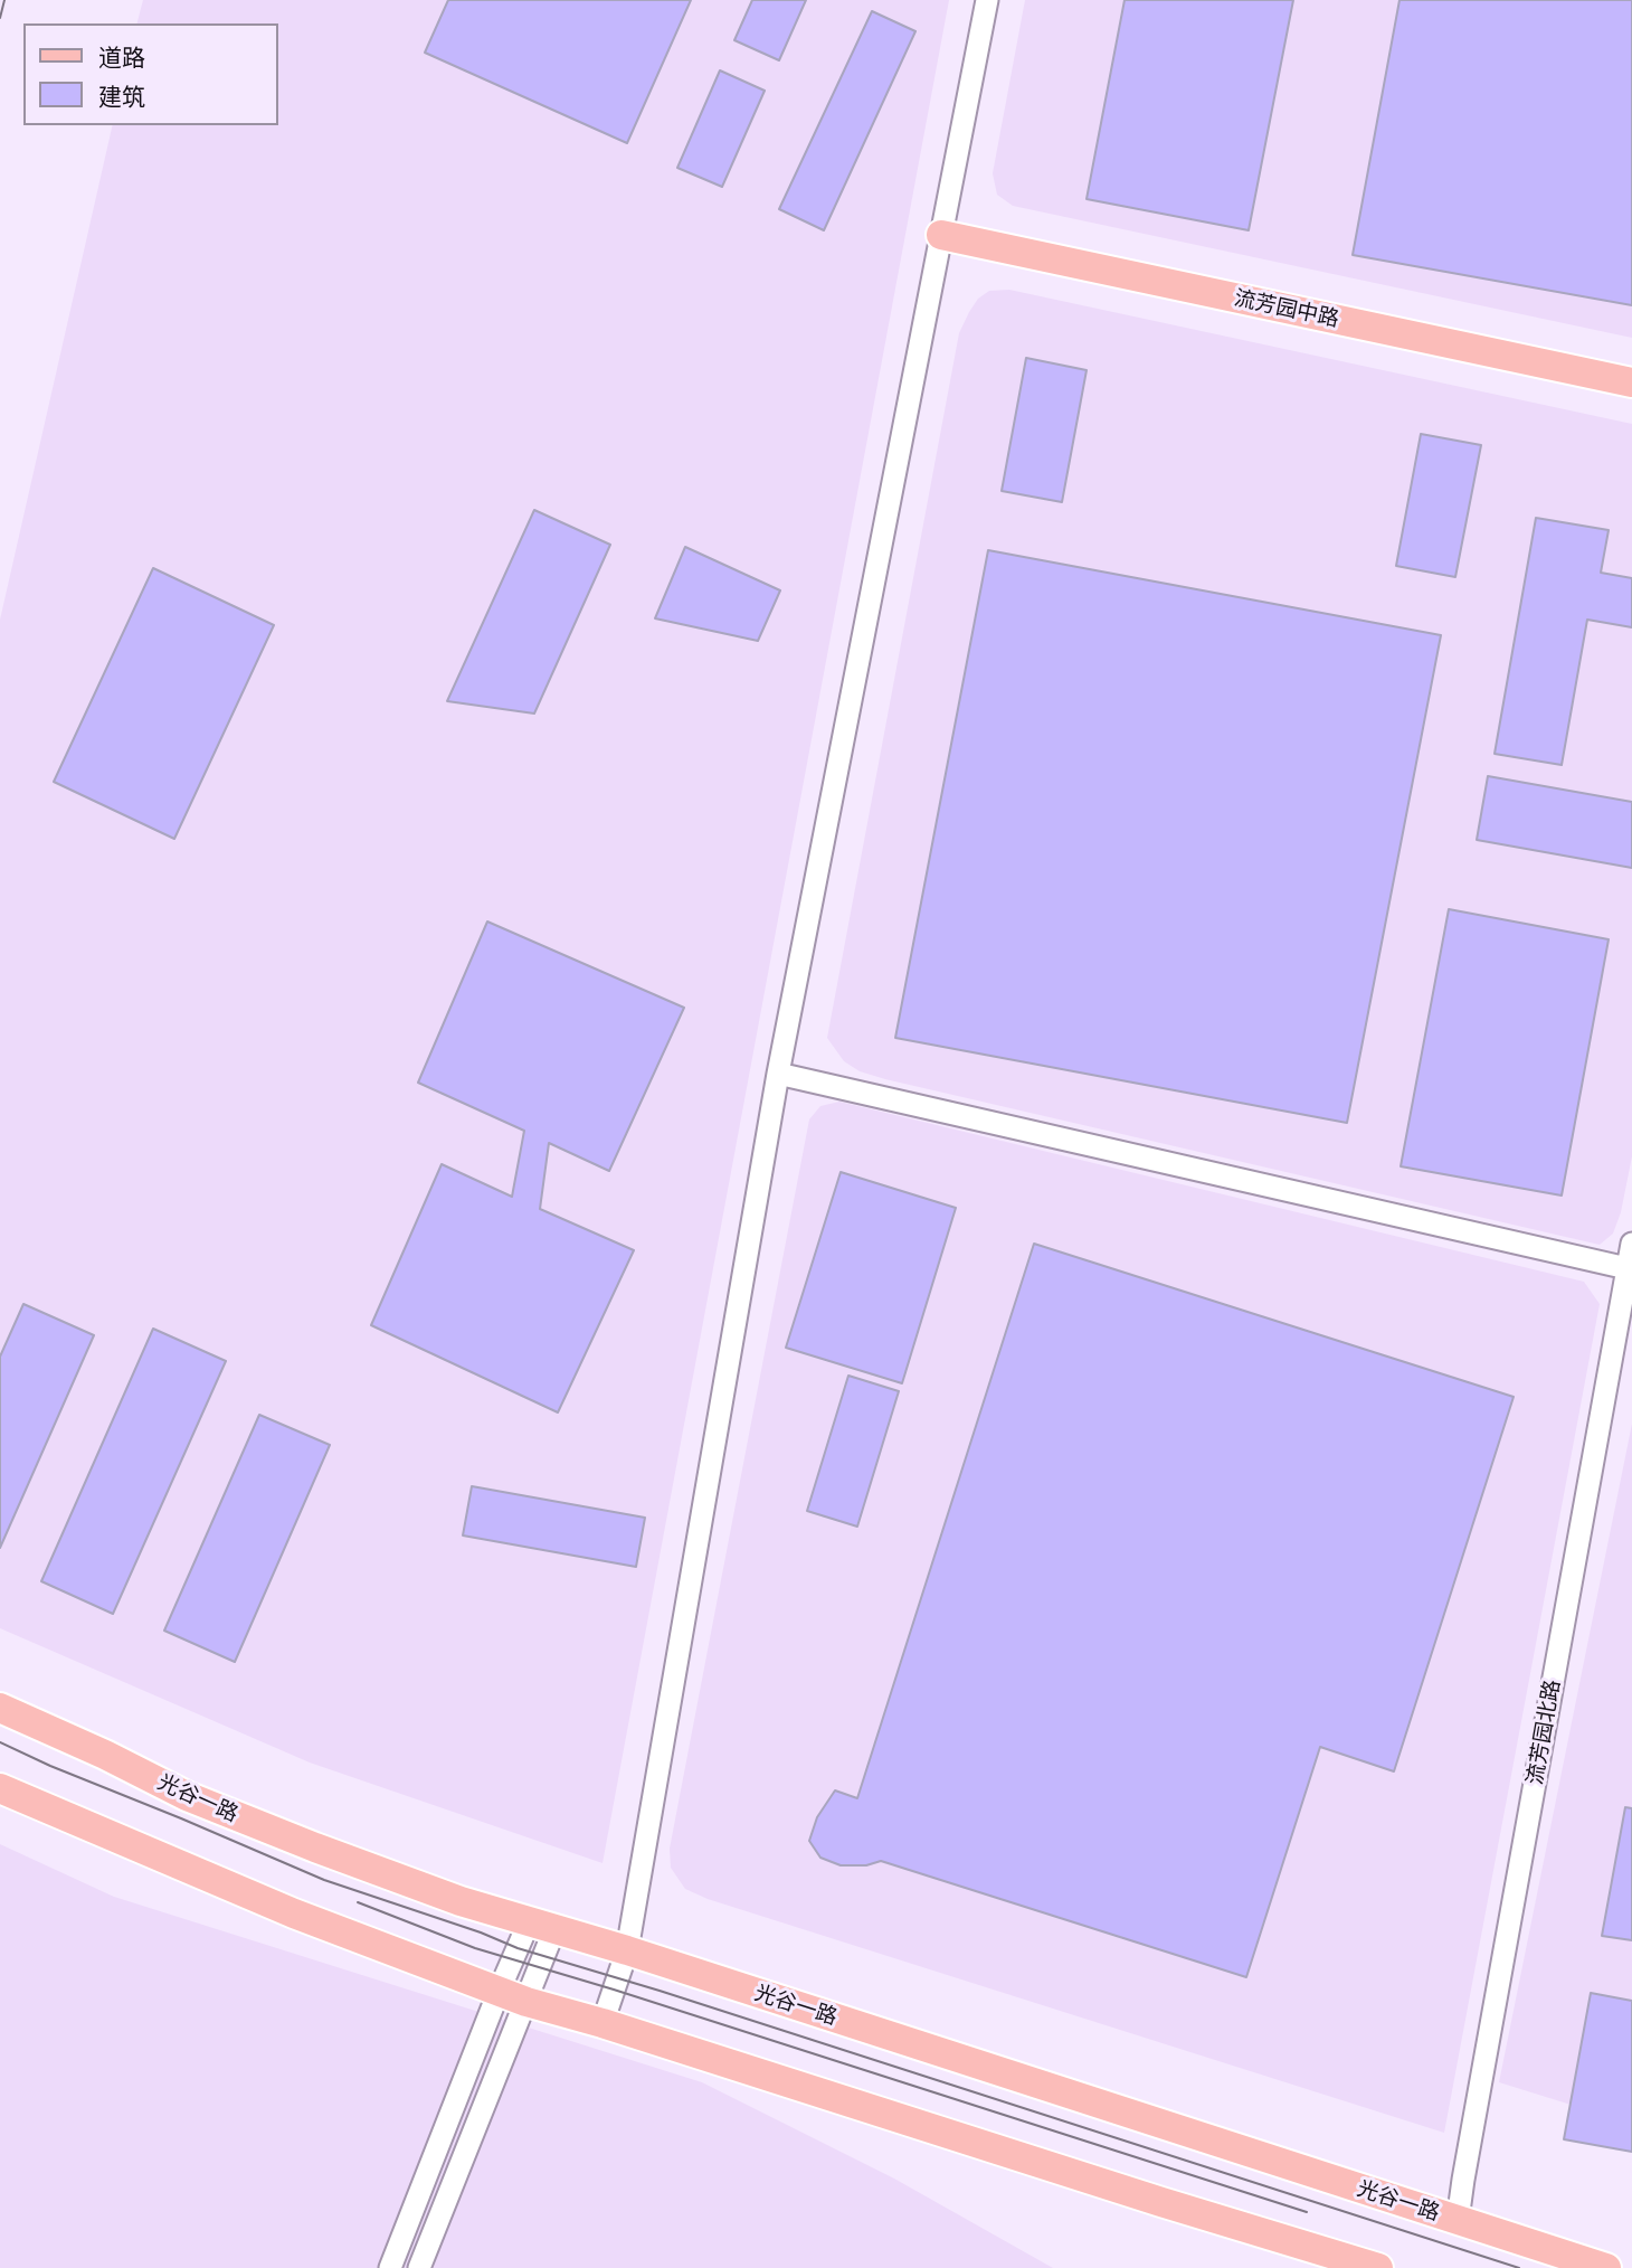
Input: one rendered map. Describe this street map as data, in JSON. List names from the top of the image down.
{
  "streets": {
    "main road": ["流芳园中路", "光谷一路"],
    "street": ["流芳园北路"]
  },
  "crossings": [
    ["流芳园北路", "光谷一路"]
  ],
  "legend": ["道路", "建筑"]
}
